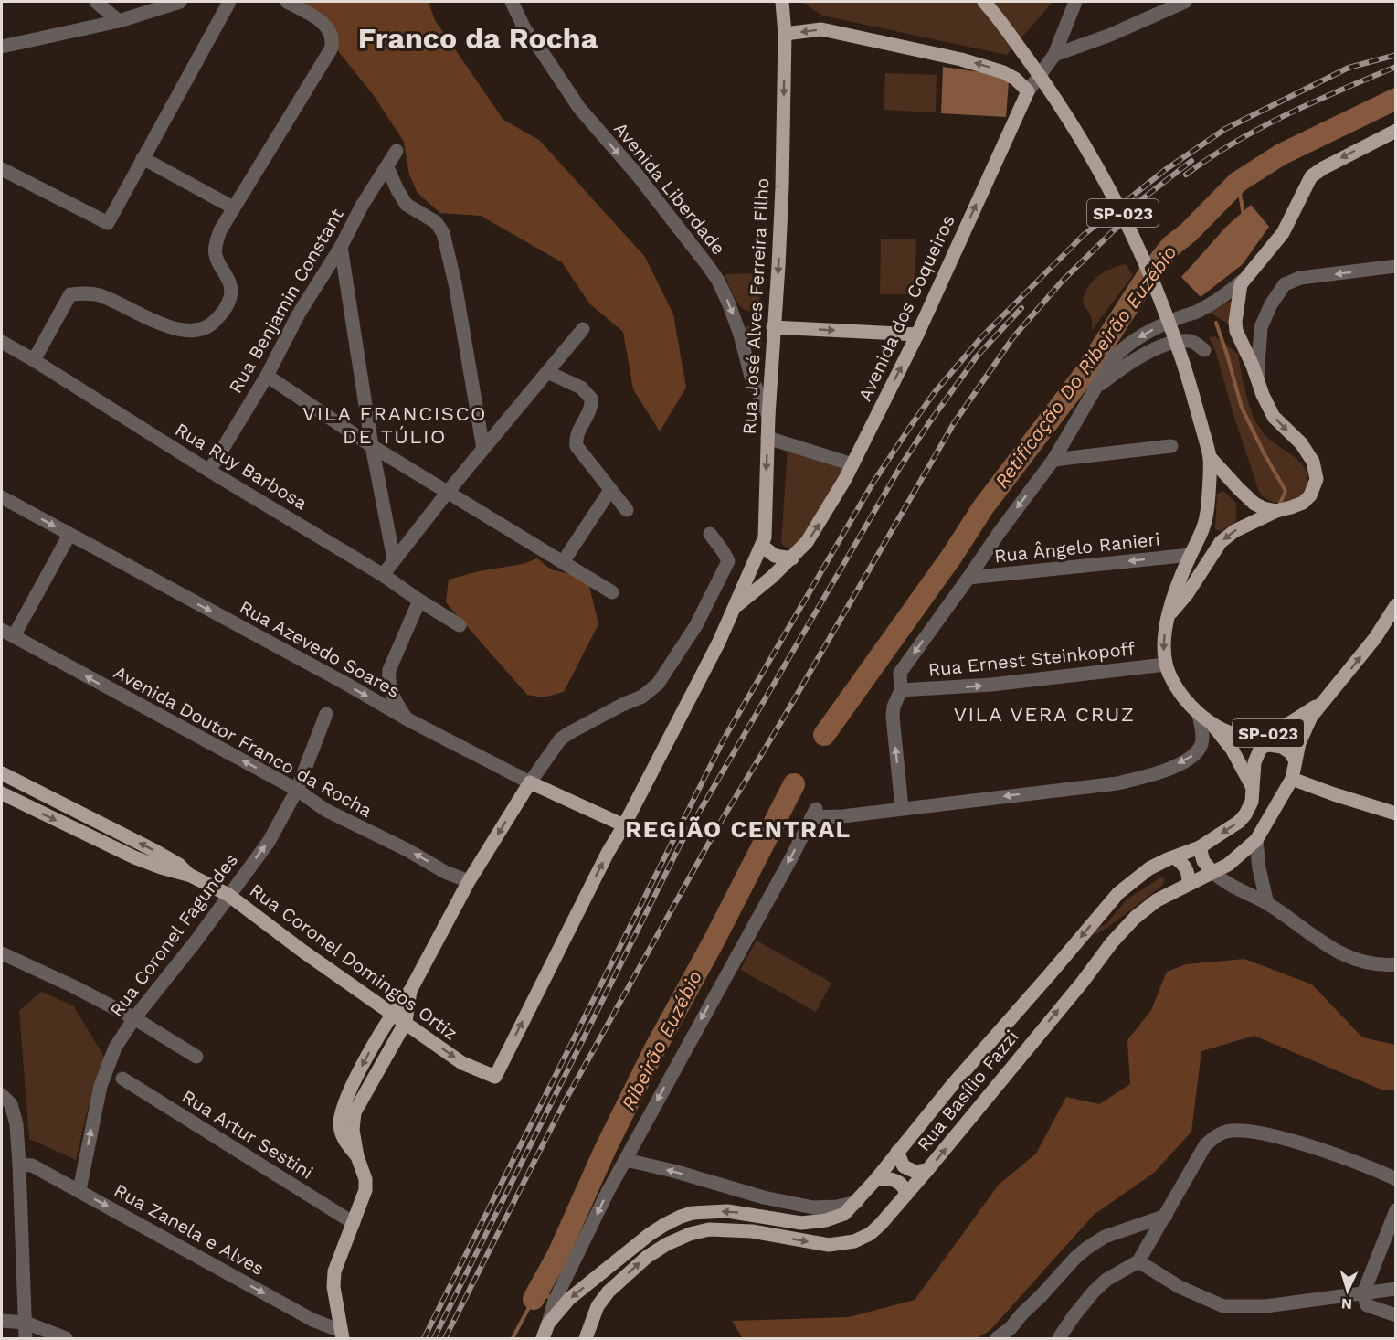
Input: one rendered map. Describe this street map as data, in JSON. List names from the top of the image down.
{
  "streets": {
    "main road": [
      "SP-023",
      "Rua José Alves Ferreira Filho",
      "Avenida dos Coqueiros",
      "Rua Azevedo Soares",
      "Rua Coronel Domingos Ortiz",
      "Rua Basílio Fazzi"
    ],
    "street": [
      "Avenida Liberdade",
      "Rua Benjamin Constant",
      "Rua Ruy Barbosa",
      "Rua Ângelo Ranieri",
      "Rua Ernest Steinkopoff",
      "Avenida Doutor Franco da Rocha",
      "Rua Coronel Fagundes",
      "Rua Artur Sestini",
      "Rua Zanela e Alves"
    ]
  },
  "crossings": [
    ["Avenida Liberdade", "Rua José Alves Ferreira Filho"],
    ["SP-023", "Rua Ângelo Ranieri"],
    ["SP-023", "Rua Ernest Steinkopoff"],
    ["SP-023", "Rua Basílio Fazzi"],
    ["Rua Benjamin Constant", "Rua Ruy Barbosa"],
    ["Rua José Alves Ferreira Filho", "Avenida dos Coqueiros"],
    ["Rua José Alves Ferreira Filho", "Rua Azevedo Soares"],
    ["Rua José Alves Ferreira Filho", "Rua Coronel Domingos Ortiz"],
    ["Avenida Doutor Franco da Rocha", "Rua Coronel Fagundes"],
    ["Rua Coronel Fagundes", "Rua Coronel Domingos Ortiz"],
    ["Rua Coronel Fagundes", "Rua Zanela e Alves"]
  ],
  "one_way": [
    "Avenida Liberdade",
    "Avenida dos Coqueiros",
    "Rua Azevedo Soares",
    "Rua Ernest Steinkopoff",
    "Avenida Doutor Franco da Rocha",
    "Rua Coronel Fagundes",
    "Rua Zanela e Alves"
  ],
  "districts": [
    "Franco da Rocha",
    "VILA FRANCISCO DE TÚLIO",
    "VILA VERA CRUZ",
    "REGIÃO CENTRAL"
  ],
  "water": ["Retificação Do Ribeirão Euzébio", "Ribeirão Euzébio"],
  "north": "bottom"
}
